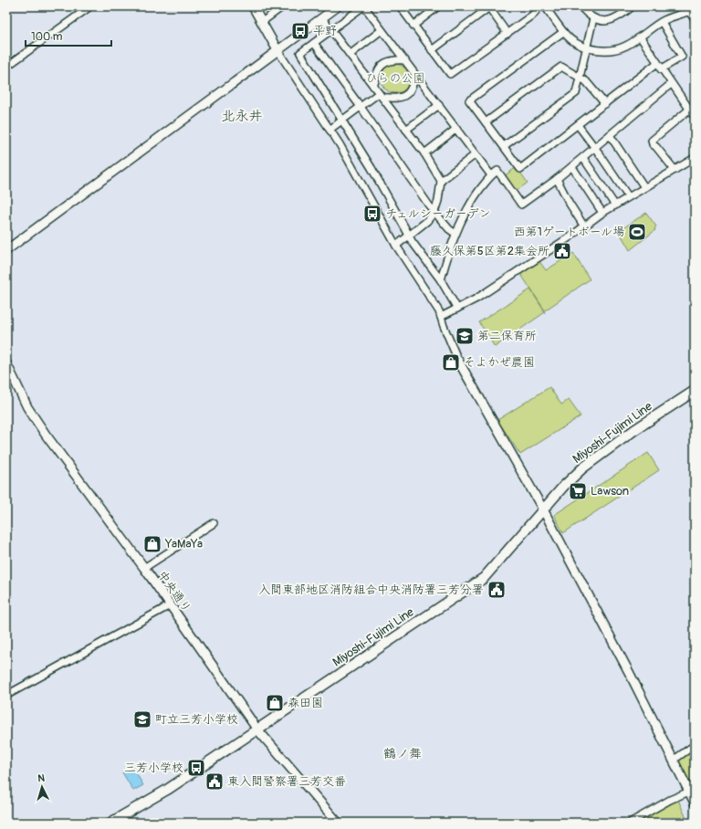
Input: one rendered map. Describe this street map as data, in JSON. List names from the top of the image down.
{
  "streets": {
    "main road": ["Miyoshi-Fujimi Line"],
    "street": ["中央通り"]
  },
  "crossings": [
    ["Miyoshi-Fujimi Line", "中央通り"]
  ],
  "districts": ["北永井", "鶴ノ舞"],
  "parks": ["ひらの公園"],
  "places": {
    "bus stop": ["平野", "チェルシーガーデン", "三芳小学校"],
    "sports": ["西第1ゲートボール場"],
    "public building": ["藤久保第5区第2集会所", "入間東部地区消防組合中央消防署三芳分署", "東入間警察署三芳交番"],
    "school or university": ["第二保育所", "町立三芳小学校"],
    "shop": ["そよかぜ農園", "YaMaYa", "森田園"],
    "supermarket": ["Lawson"]
  },
  "scale_bar": "100 m",
  "north": "top"
}
